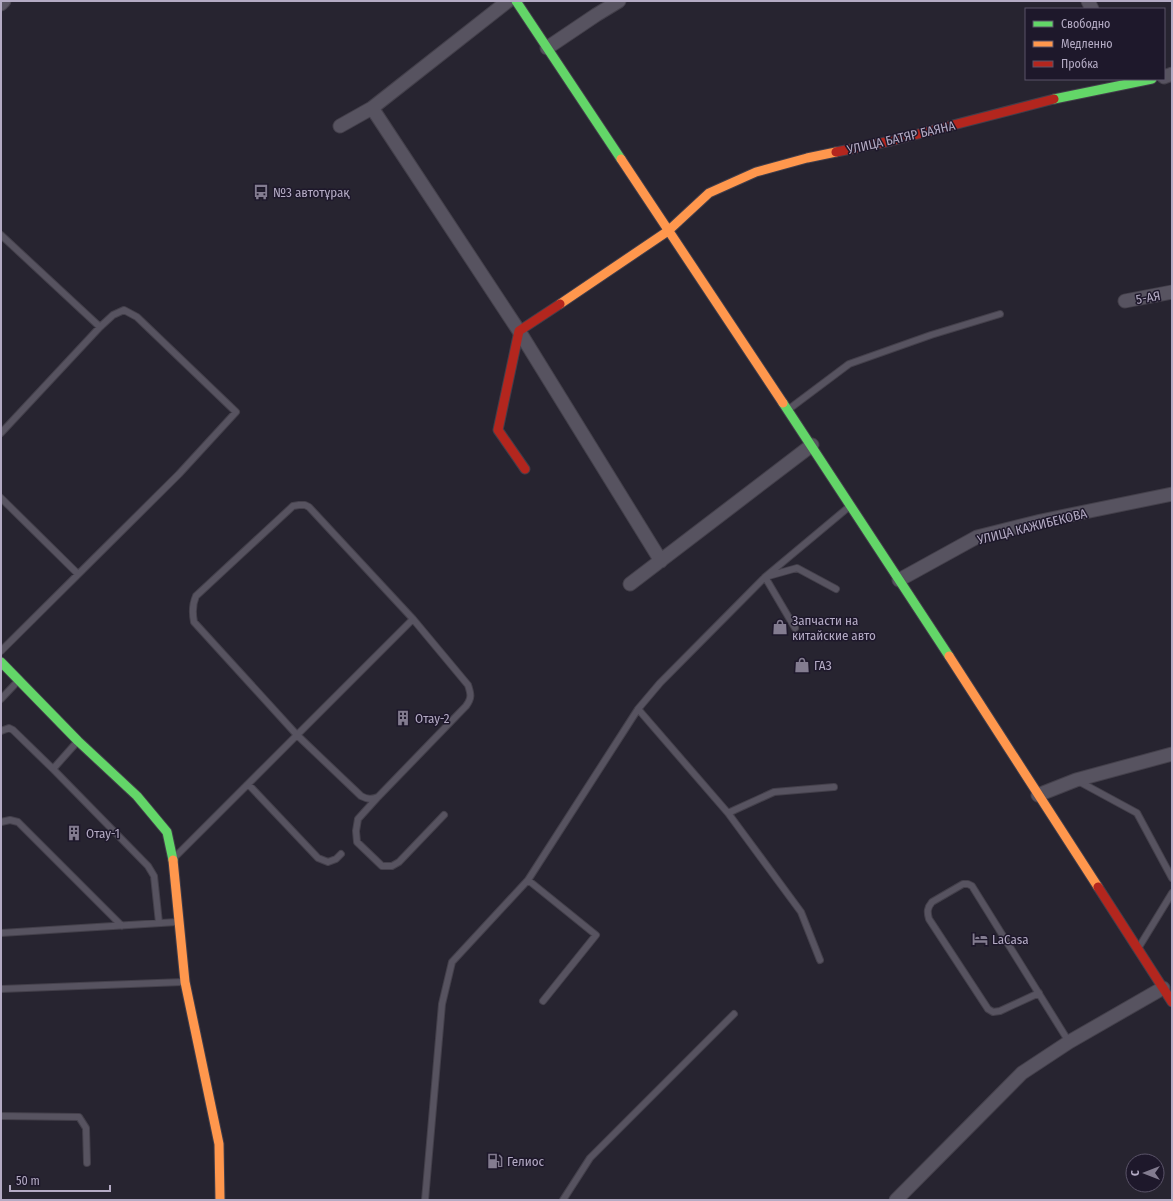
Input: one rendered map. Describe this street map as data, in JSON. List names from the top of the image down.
{
  "streets": {
    "street": ["УЛИЦА БАТЯР БАЯНА", "5-АЯ", "УЛИЦА КАЖИБЕКОВА"]
  },
  "places": {
    "bus stop": ["№3 автотұрақ"],
    "shop": ["Запчасти на китайские авто", "ГАЗ"],
    "building": ["Отау-2", "Отау-1"],
    "hotel": ["LaCasa"],
    "fuel station": ["Гелиос"]
  },
  "legend": ["Свободно", "Медленно", "Пробка"],
  "scale_bar": "50 m",
  "north": "left"
}
